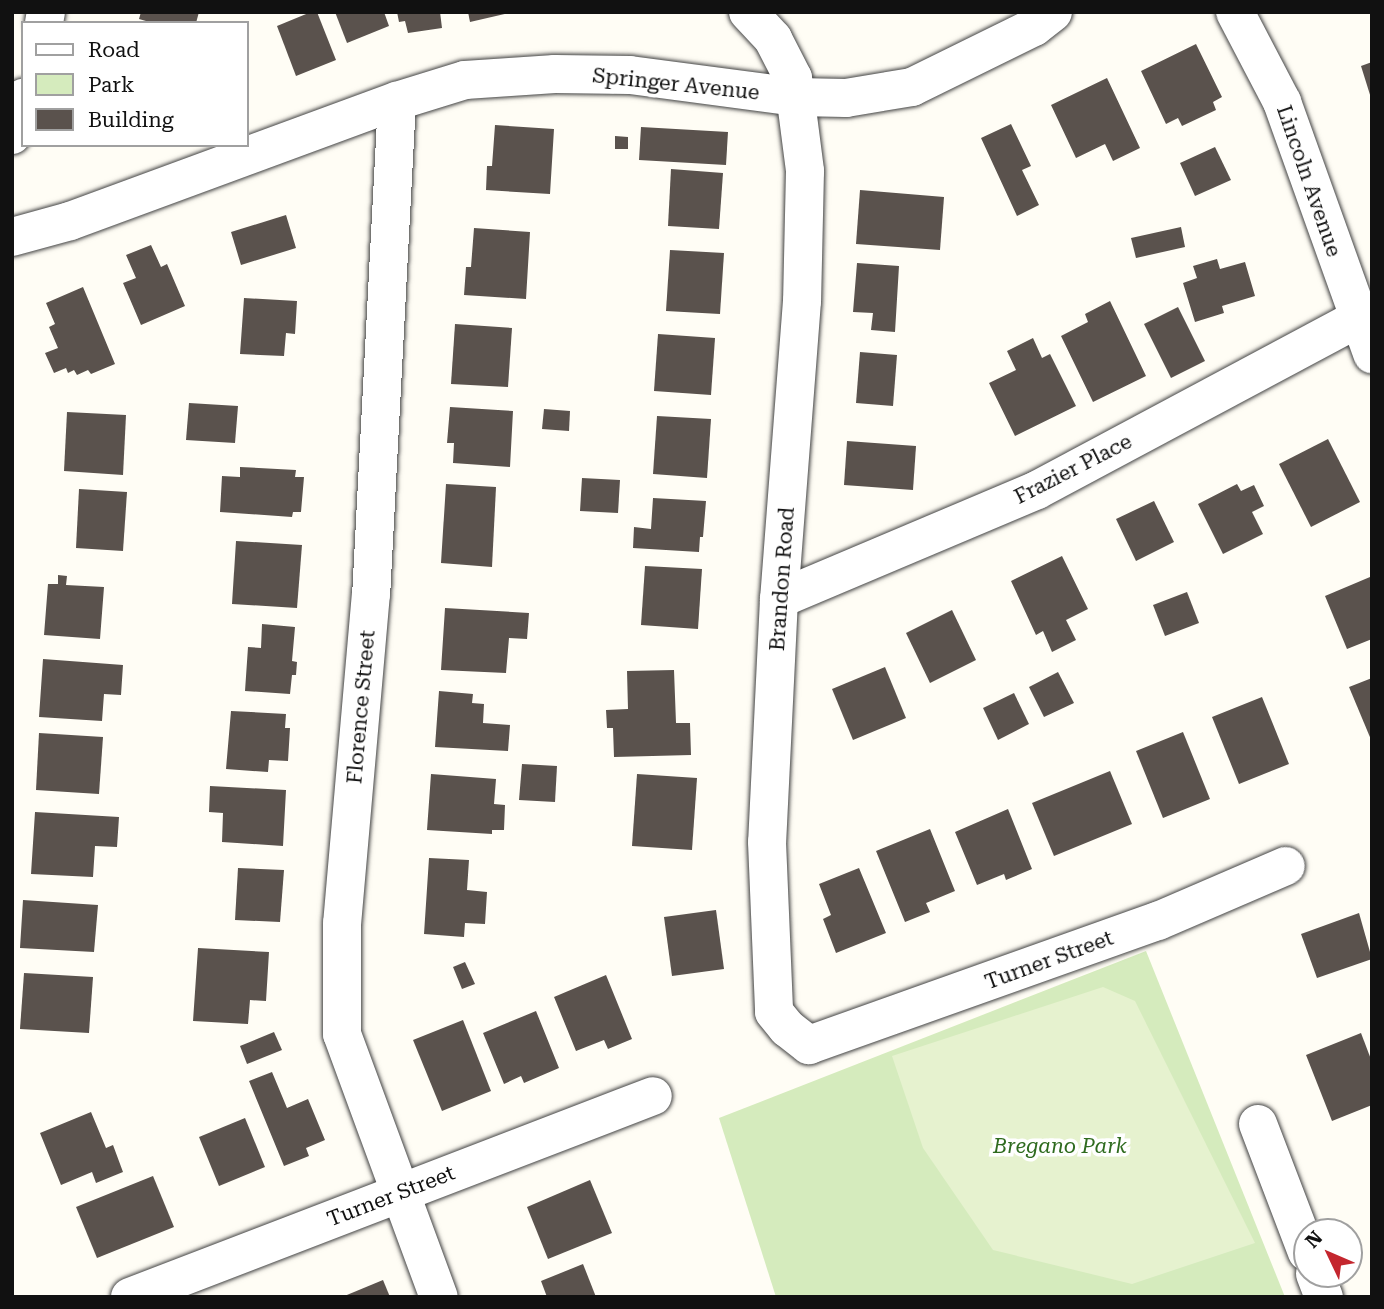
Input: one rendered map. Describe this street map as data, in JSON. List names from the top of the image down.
{
  "streets": {
    "street": [
      "Springer Avenue",
      "Lincoln Avenue",
      "Frazier Place",
      "Brandon Road",
      "Florence Street",
      "Turner Street"
    ]
  },
  "crossings": [
    ["Springer Avenue", "Brandon Road"],
    ["Springer Avenue", "Florence Street"],
    ["Lincoln Avenue", "Frazier Place"],
    ["Frazier Place", "Brandon Road"],
    ["Brandon Road", "Turner Street"],
    ["Florence Street", "Turner Street"]
  ],
  "parks": ["Bregano Park"],
  "legend": ["Road", "Park", "Building"],
  "north": "top left"
}
